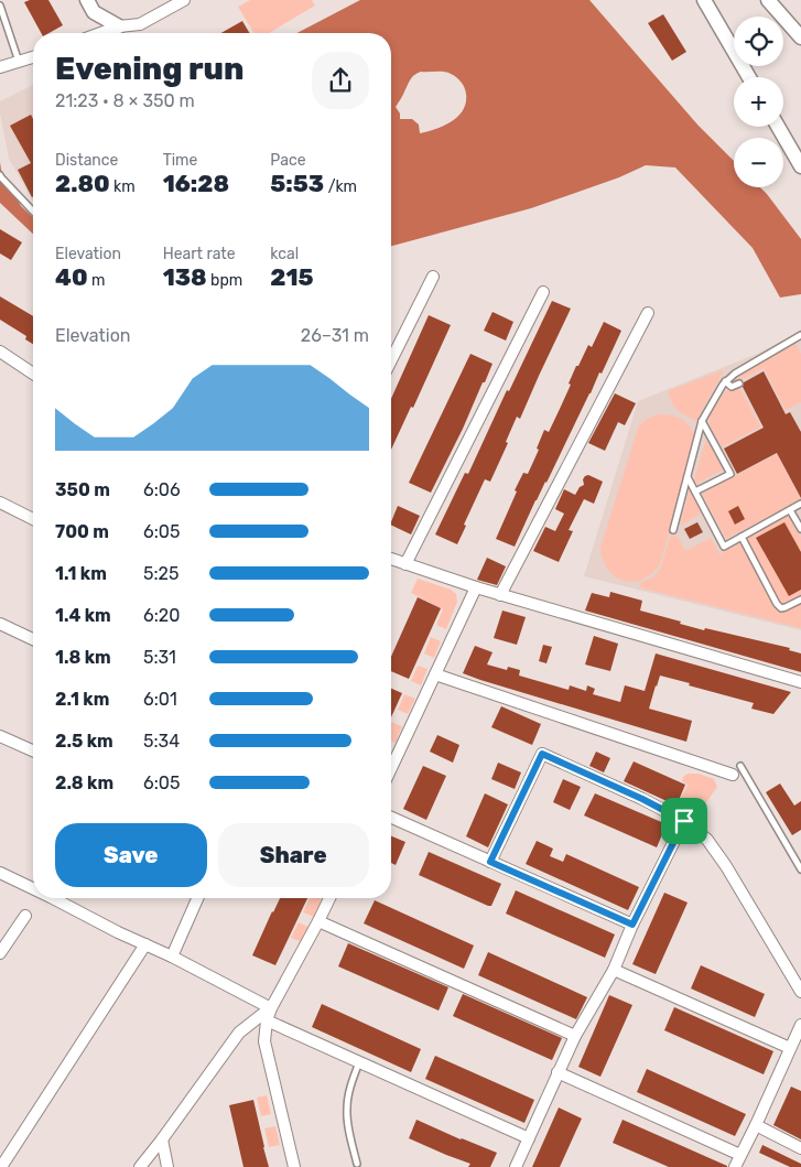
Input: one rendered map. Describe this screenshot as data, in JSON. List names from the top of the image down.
{
  "page": {
    "map_buttons": ["+", "−"],
    "heading": ["Evening run", "21:23 · 8 × 350 m"],
    "stats": [
      ["Distance", "2.80 km"],
      ["Time", "16:28"],
      ["Pace", "5:53 /km"],
      ["Elevation", "40 m"],
      ["Heart rate", "138 bpm"],
      ["kcal", "215"]
    ],
    "chart": ["Elevation", "26–31 m"],
    "list": [
      {
        "name": "350 m",
        "note": "6:06"
      },
      {
        "name": "700 m",
        "note": "6:05"
      },
      {
        "name": "1.1 km",
        "note": "5:25"
      },
      {
        "name": "1.4 km",
        "note": "6:20"
      },
      {
        "name": "1.8 km",
        "note": "5:31"
      },
      {
        "name": "2.1 km",
        "note": "6:01"
      },
      {
        "name": "2.5 km",
        "note": "5:34"
      },
      {
        "name": "2.8 km",
        "note": "6:05"
      }
    ],
    "buttons": ["Save", "Share"]
  }
}
